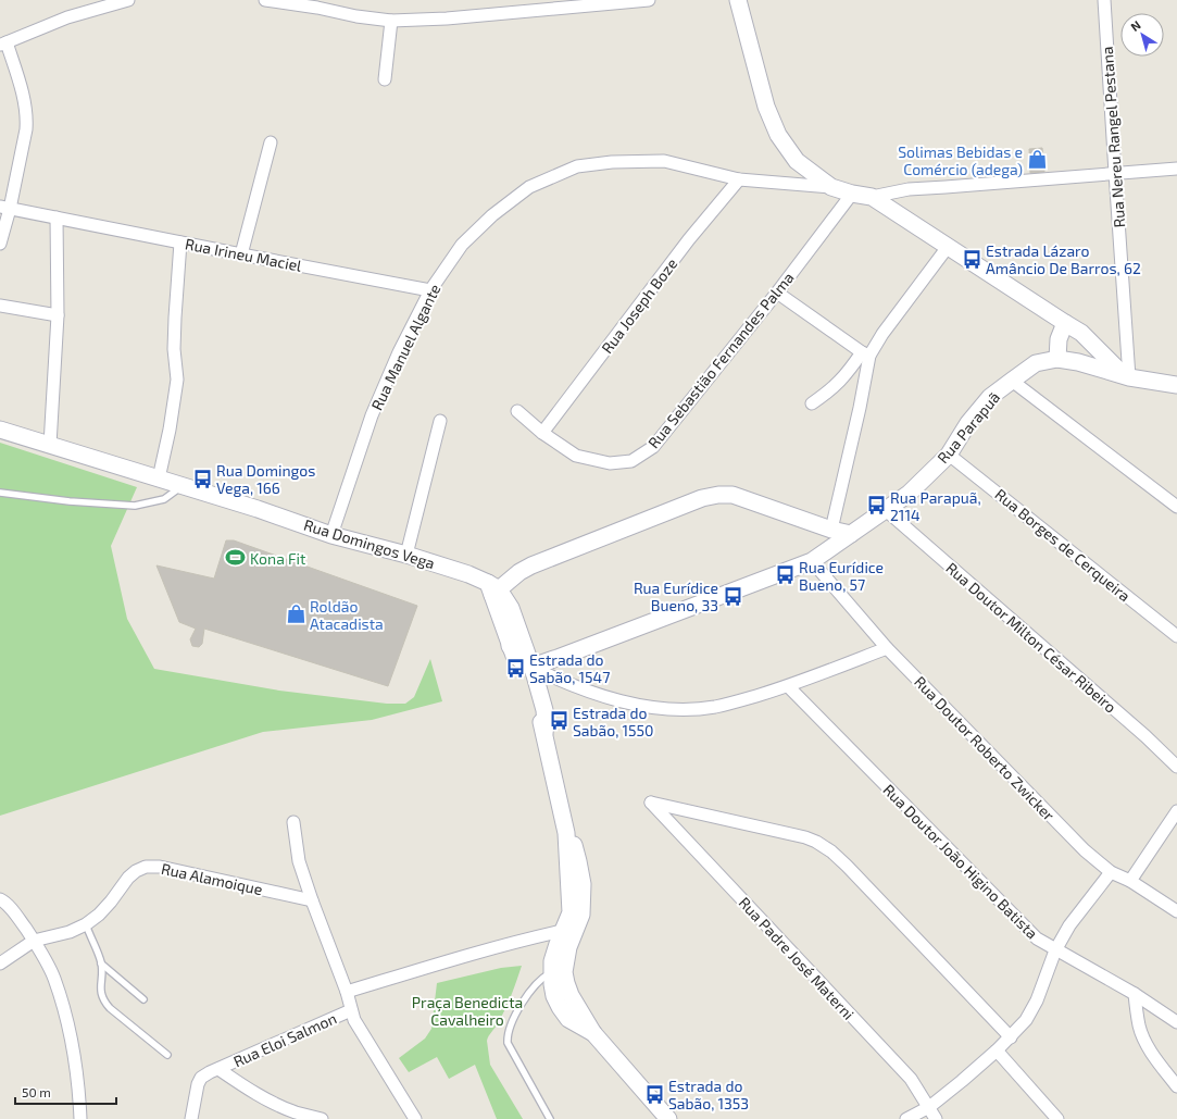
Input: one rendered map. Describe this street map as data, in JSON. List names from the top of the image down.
{
  "streets": {
    "street": [
      "Rua Nereu Rangel Pestana",
      "Rua Irineu Maciel",
      "Rua Joseph Boze",
      "Rua Manuel Algante",
      "Rua Sebastião Fernandes Palma",
      "Rua Parapuã",
      "Rua Domingos Vega",
      "Rua Borges de Cerqueira",
      "Rua Doutor Milton César Ribeiro",
      "Rua Doutor Roberto Zwicker",
      "Rua Doutor João Higino Batista",
      "Rua Alamoique",
      "Rua Padre José Materni",
      "Rua Eloi Salmon"
    ]
  },
  "crossings": [
    ["Rua Nereu Rangel Pestana", "Rua Parapuã"],
    ["Rua Irineu Maciel", "Rua Manuel Algante"],
    ["Rua Joseph Boze", "Rua Manuel Algante"],
    ["Rua Joseph Boze", "Rua Sebastião Fernandes Palma"],
    ["Rua Manuel Algante", "Rua Domingos Vega"],
    ["Rua Parapuã", "Rua Borges de Cerqueira"],
    ["Rua Parapuã", "Rua Doutor Milton César Ribeiro"],
    ["Rua Parapuã", "Rua Doutor Roberto Zwicker"]
  ],
  "parks": ["Praça Benedicta Cavalheiro"],
  "places": {
    "shop": ["Solimas Bebidas e Comércio (adega)", "Roldão Atacadista"],
    "bus stop": [
      "Estrada Lázaro Amâncio De Barros, 62",
      "Rua Domingos Vega, 166",
      "Rua Parapuã, 2114",
      "Rua Eurídice Bueno, 57",
      "Rua Eurídice Bueno, 33",
      "Estrada do Sabão, 1547",
      "Estrada do Sabão, 1550",
      "Estrada do Sabão, 1353"
    ],
    "sports": ["Kona Fit"]
  },
  "scale_bar": "50 m",
  "north": "top left"
}
